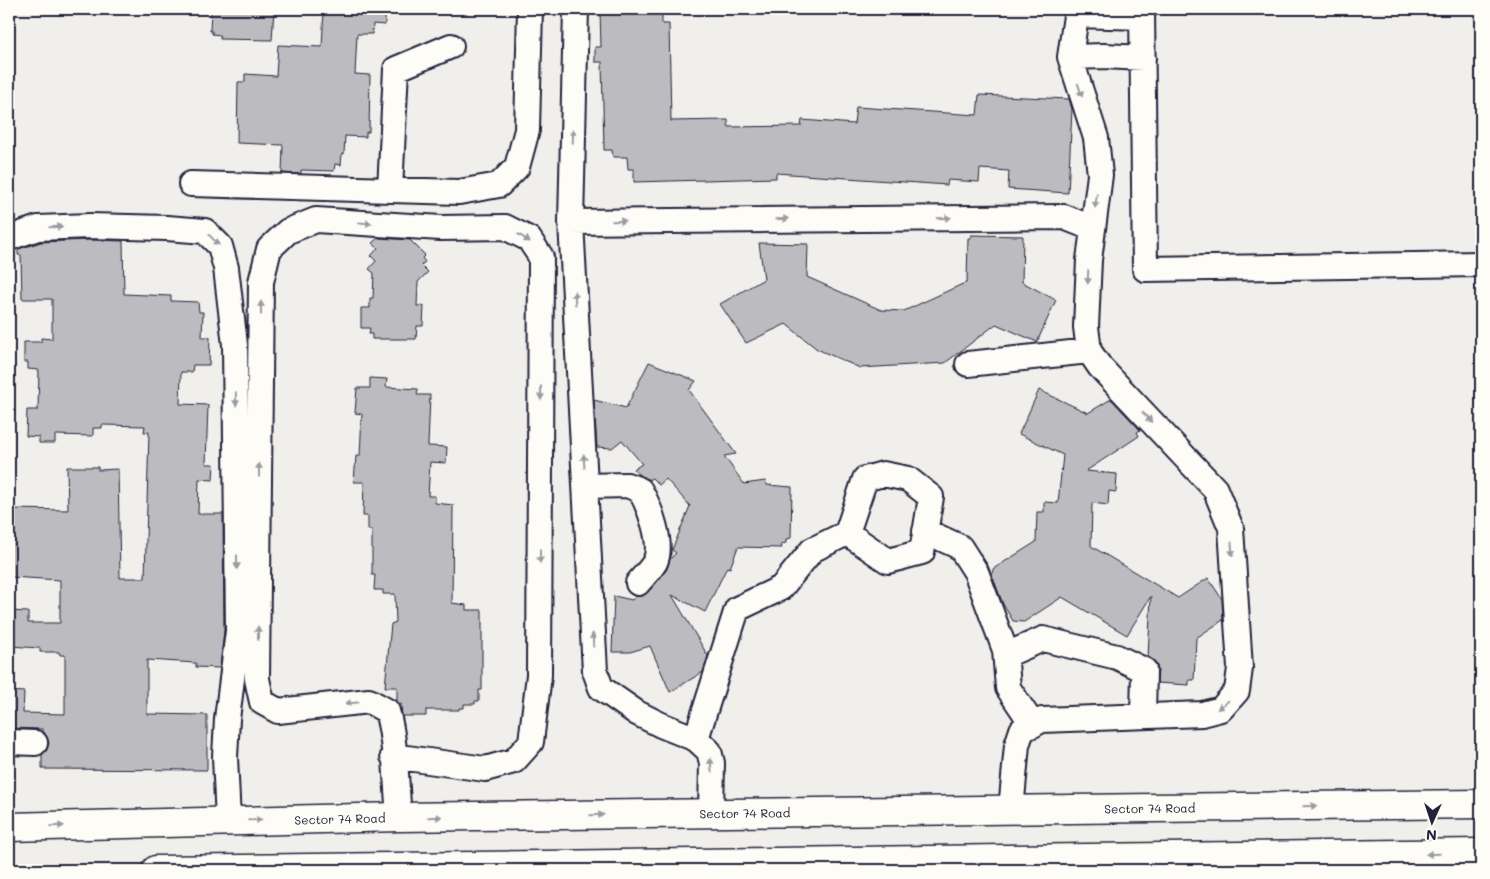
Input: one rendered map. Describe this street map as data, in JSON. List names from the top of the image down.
{
  "streets": {
    "street": ["Sector 74 Road"]
  },
  "north": "bottom"
}
